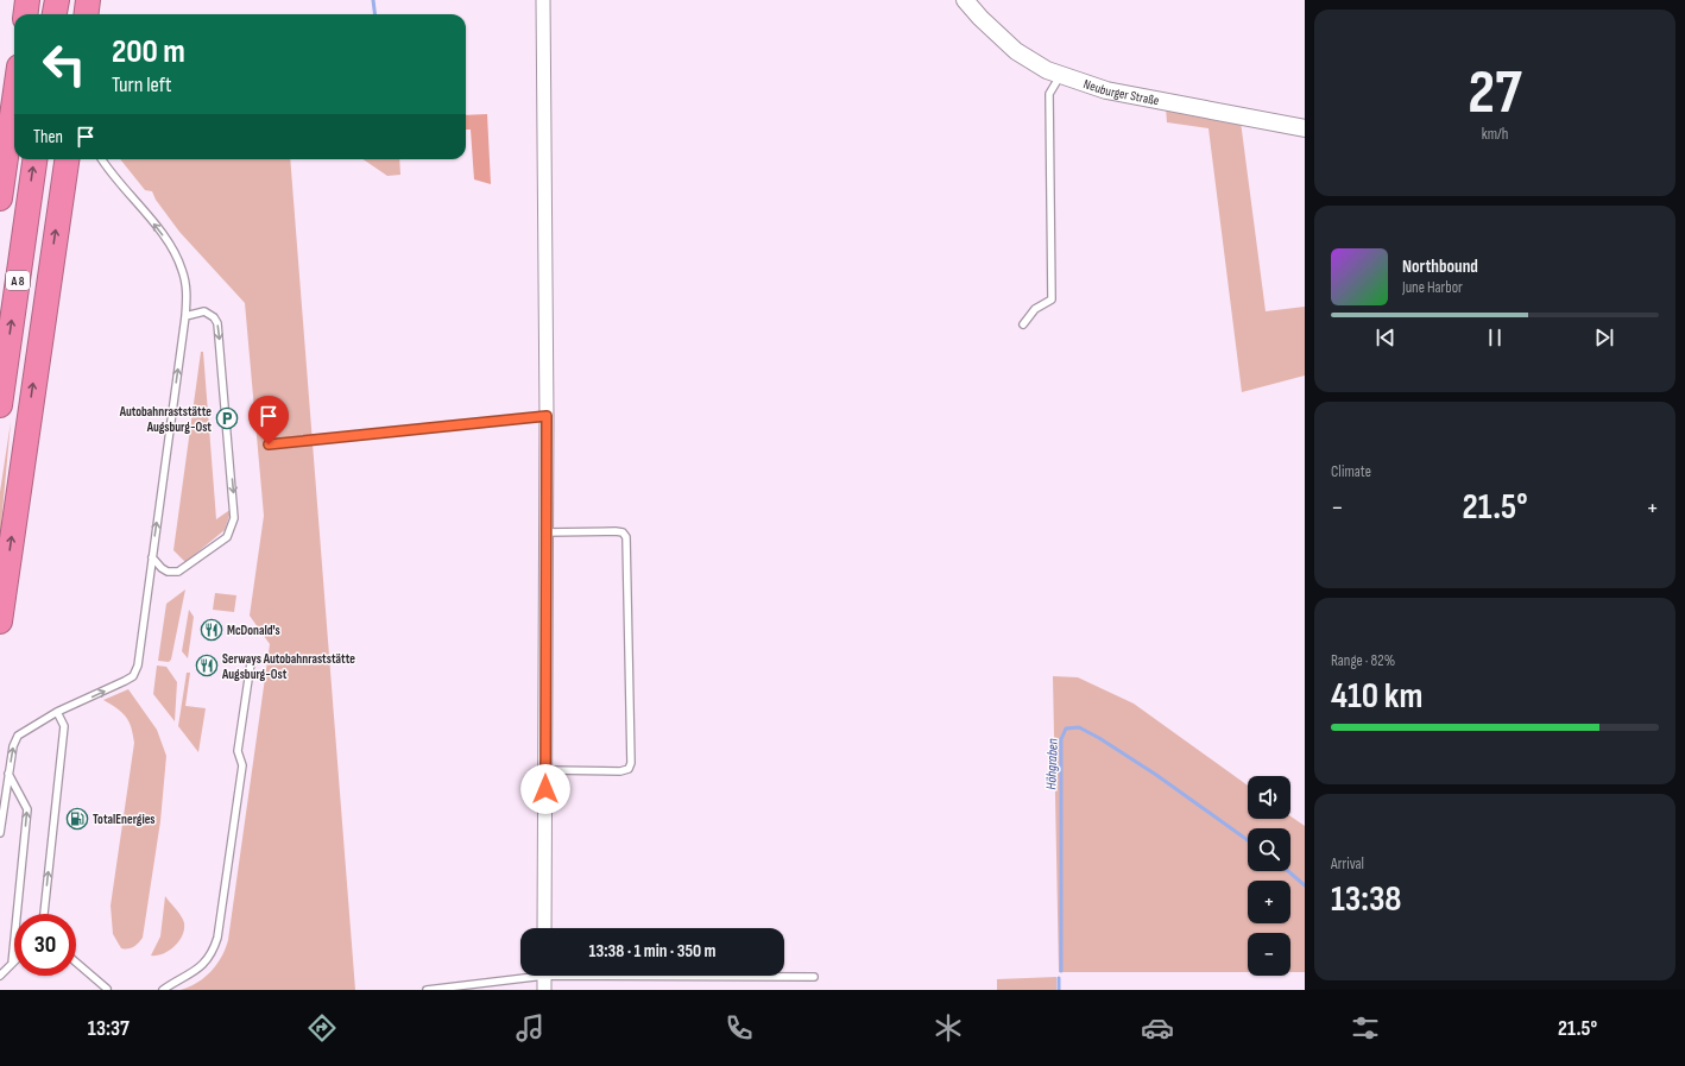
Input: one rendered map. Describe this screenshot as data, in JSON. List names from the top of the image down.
{
  "streets": {
    "highway": ["A 8"],
    "street": ["Neuburger Straße"]
  },
  "water": ["Höhgraben"],
  "places": {
    "parking": ["Autobahnraststätte Augsburg-Ost"],
    "restaurant": ["McDonald's", "Serways Autobahnraststätte Augsburg-Ost"],
    "fuel station": ["TotalEnergies"]
  },
  "page": {
    "tile": [
      ["27", "km/h"],
      "Climate",
      ["Range · 82%", "410 km"],
      ["Arrival", "13:38"]
    ],
    "turn": ["200 m", "Turn left"],
    "then": "Then",
    "song": ["Northbound", "June Harbor"],
    "heat": ["−", "21.5°", "+"],
    "map_buttons": ["+", "−"],
    "limit": "30",
    "trip": "13:38 · 1 min · 350 m",
    "tabs": ["13:37", "21.5°"]
  }
}
